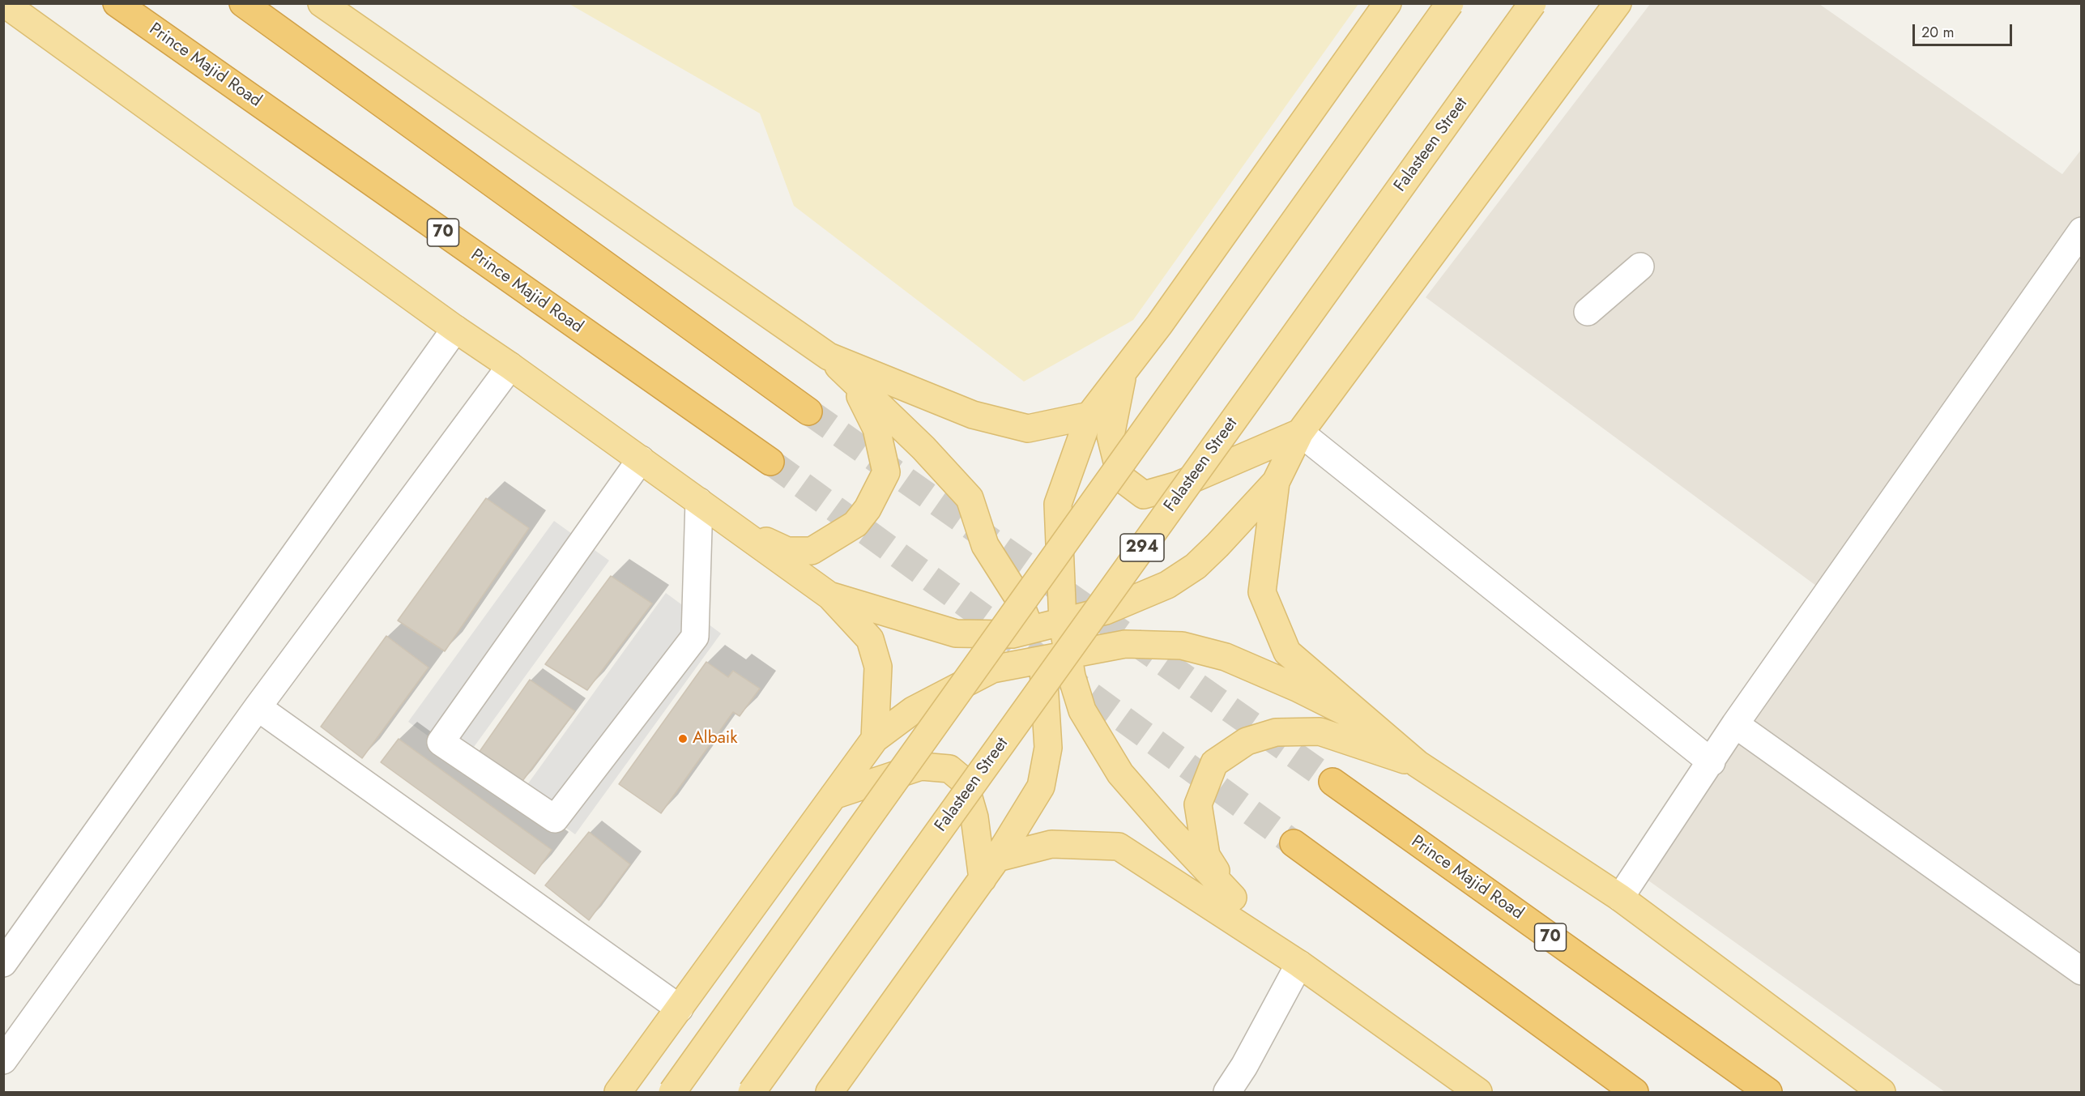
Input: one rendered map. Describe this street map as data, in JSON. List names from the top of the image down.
{
  "streets": {
    "highway": ["Prince Majid Road", "70"],
    "main road": ["Falasteen Street", "294"]
  },
  "places": ["Albaik"],
  "scale_bar": "20 m"
}
